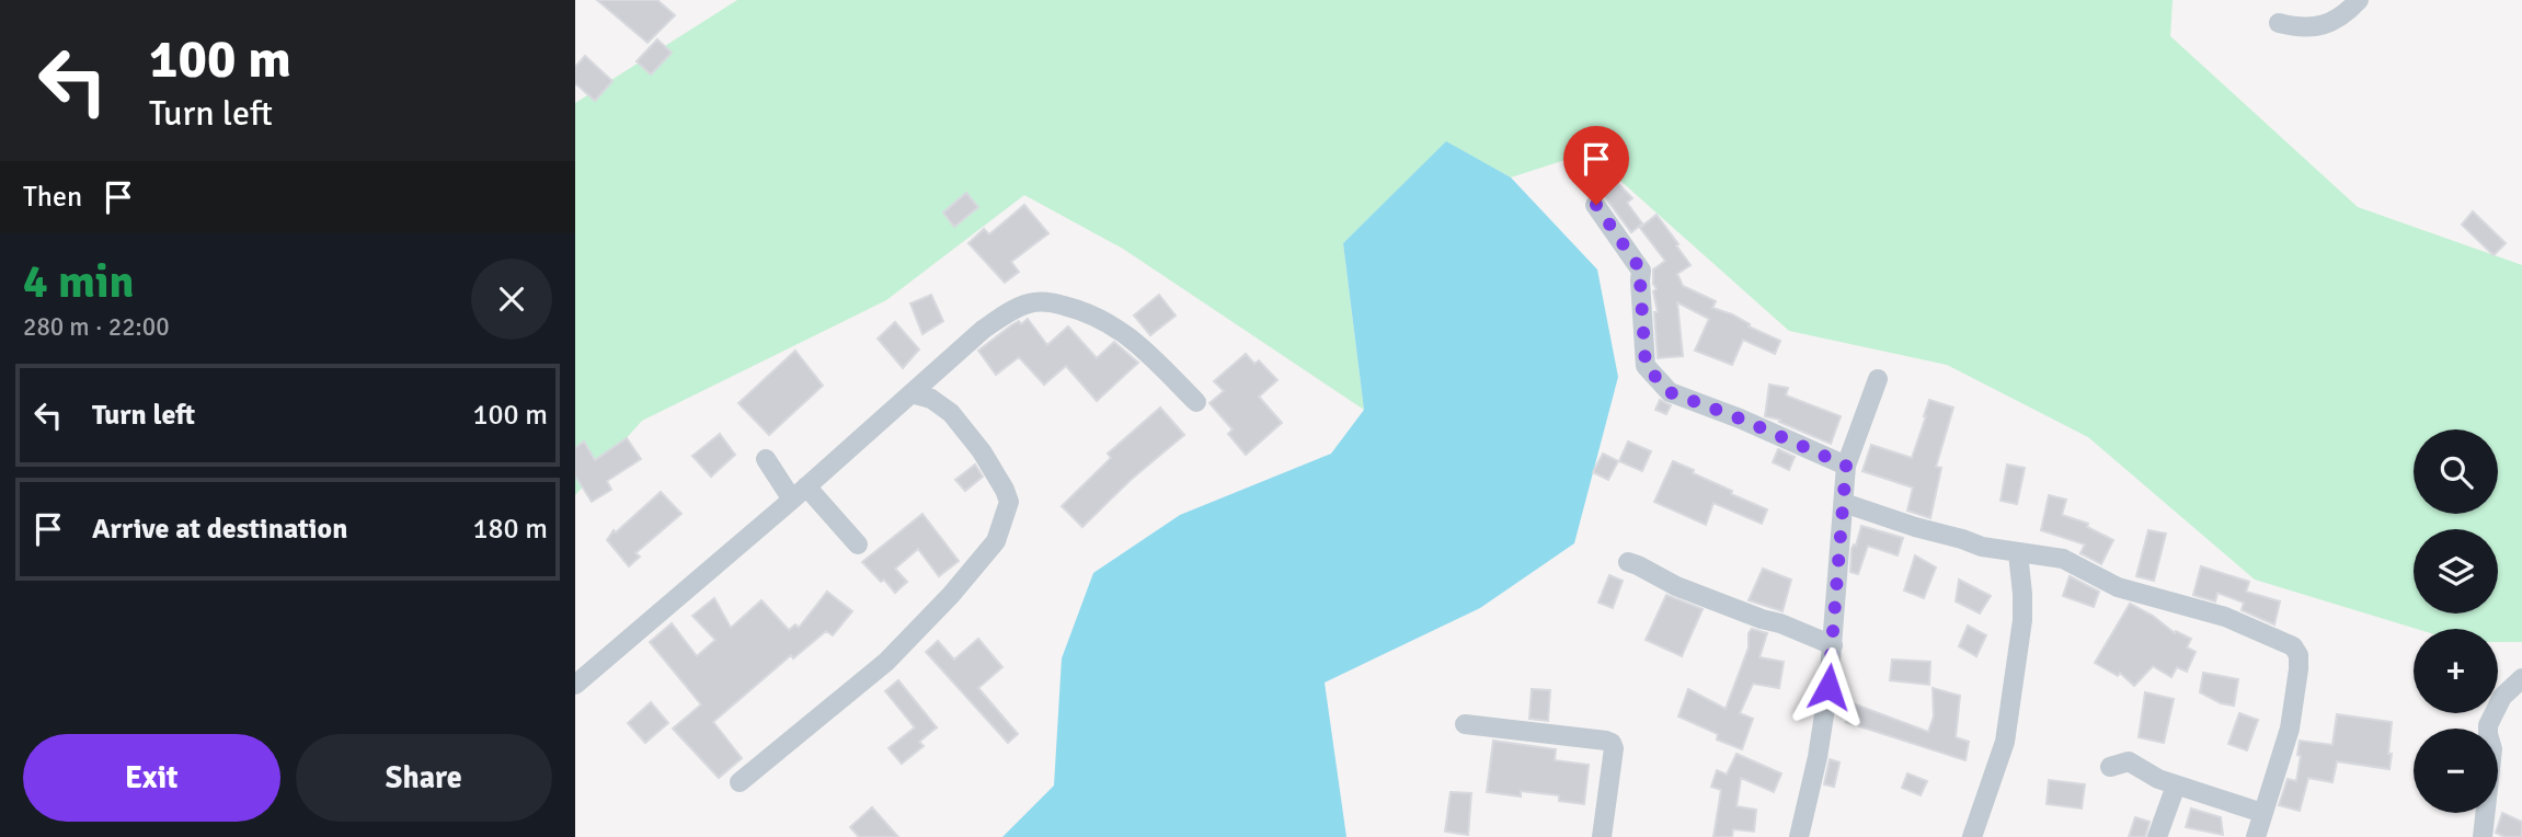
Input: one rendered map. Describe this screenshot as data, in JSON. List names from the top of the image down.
{
  "page": {
    "turn": ["100 m", "Turn left"],
    "then": "Then",
    "heading": ["4 min", "280 m · 22:00"],
    "list": [
      {
        "name": "Turn left",
        "value": "100 m"
      },
      {
        "name": "Arrive at destination",
        "value": "180 m"
      }
    ],
    "map_buttons": ["+", "−"],
    "buttons": ["Exit", "Share"]
  }
}
